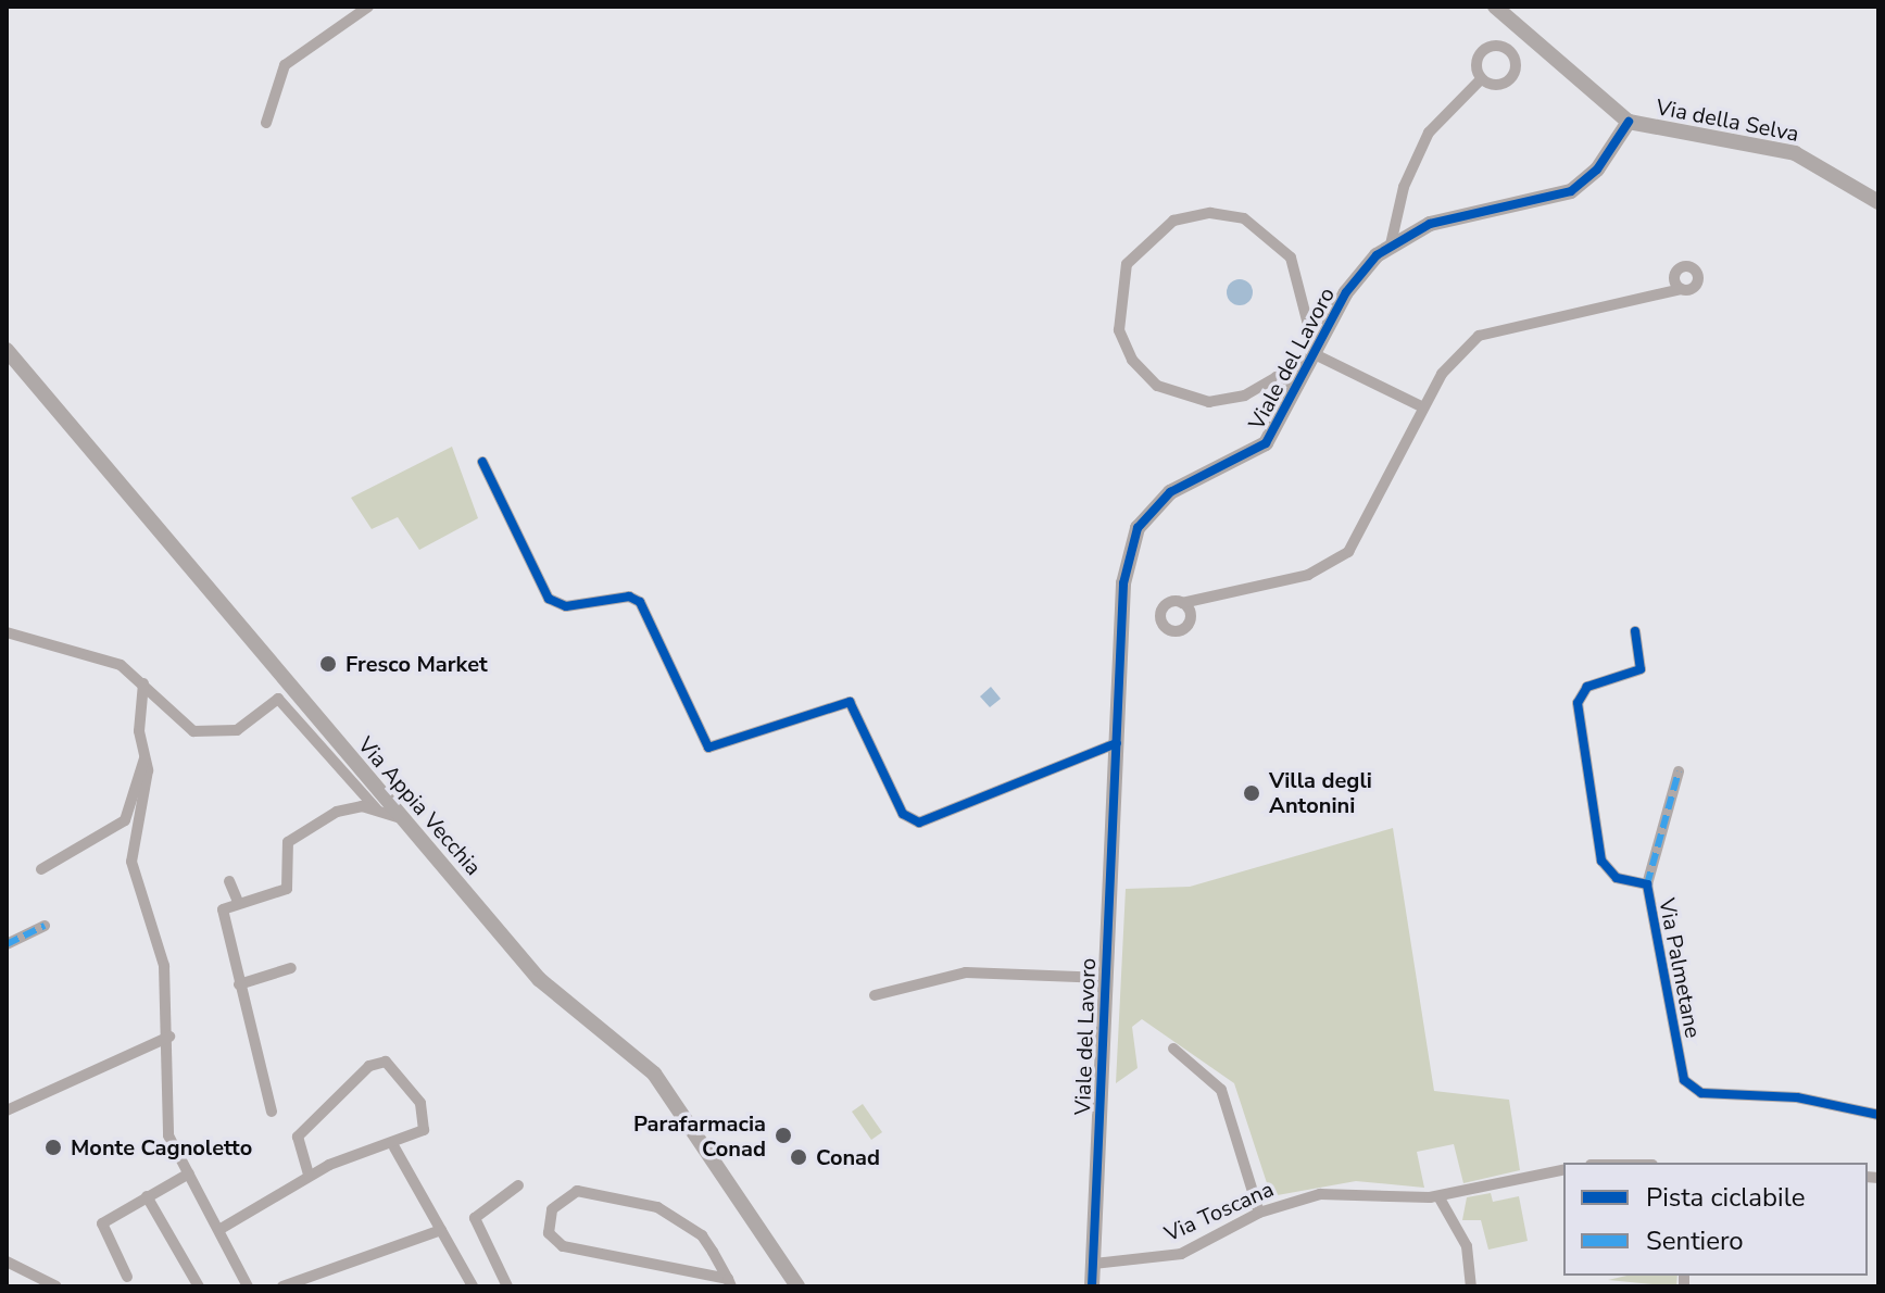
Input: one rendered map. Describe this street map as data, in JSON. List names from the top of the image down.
{
  "streets": {
    "street": [
      "Via della Selva",
      "Viale del Lavoro",
      "Via Appia Vecchia",
      "Via Palmetane",
      "Via Toscana"
    ]
  },
  "crossings": [
    ["Via della Selva", "Viale del Lavoro"],
    ["Viale del Lavoro", "Via Toscana"]
  ],
  "places": [
    "Fresco Market",
    "Villa degli Antonini",
    "Parafarmacia Conad",
    "Monte Cagnoletto",
    "Conad"
  ],
  "legend": ["Pista ciclabile", "Sentiero"]
}
